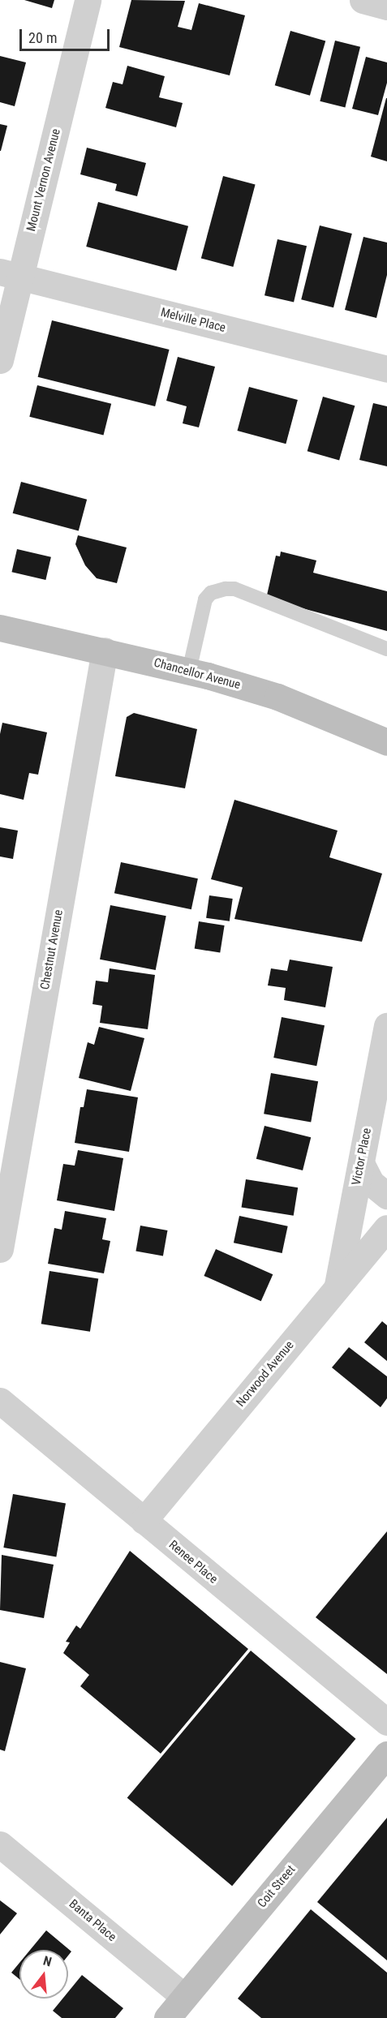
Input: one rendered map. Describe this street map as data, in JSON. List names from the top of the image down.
{
  "streets": {
    "main road": ["Chancellor Avenue", "Coit Street"],
    "street": [
      "Mount Vernon Avenue",
      "Melville Place",
      "Chestnut Avenue",
      "Victor Place",
      "Norwood Avenue",
      "Renee Place",
      "Banta Place"
    ]
  },
  "crossings": [
    ["Mount Vernon Avenue", "Melville Place"],
    ["Chancellor Avenue", "Chestnut Avenue"],
    ["Victor Place", "Norwood Avenue"],
    ["Norwood Avenue", "Renee Place"],
    ["Coit Street", "Banta Place"]
  ],
  "scale_bar": "20 m",
  "north": "top"
}
